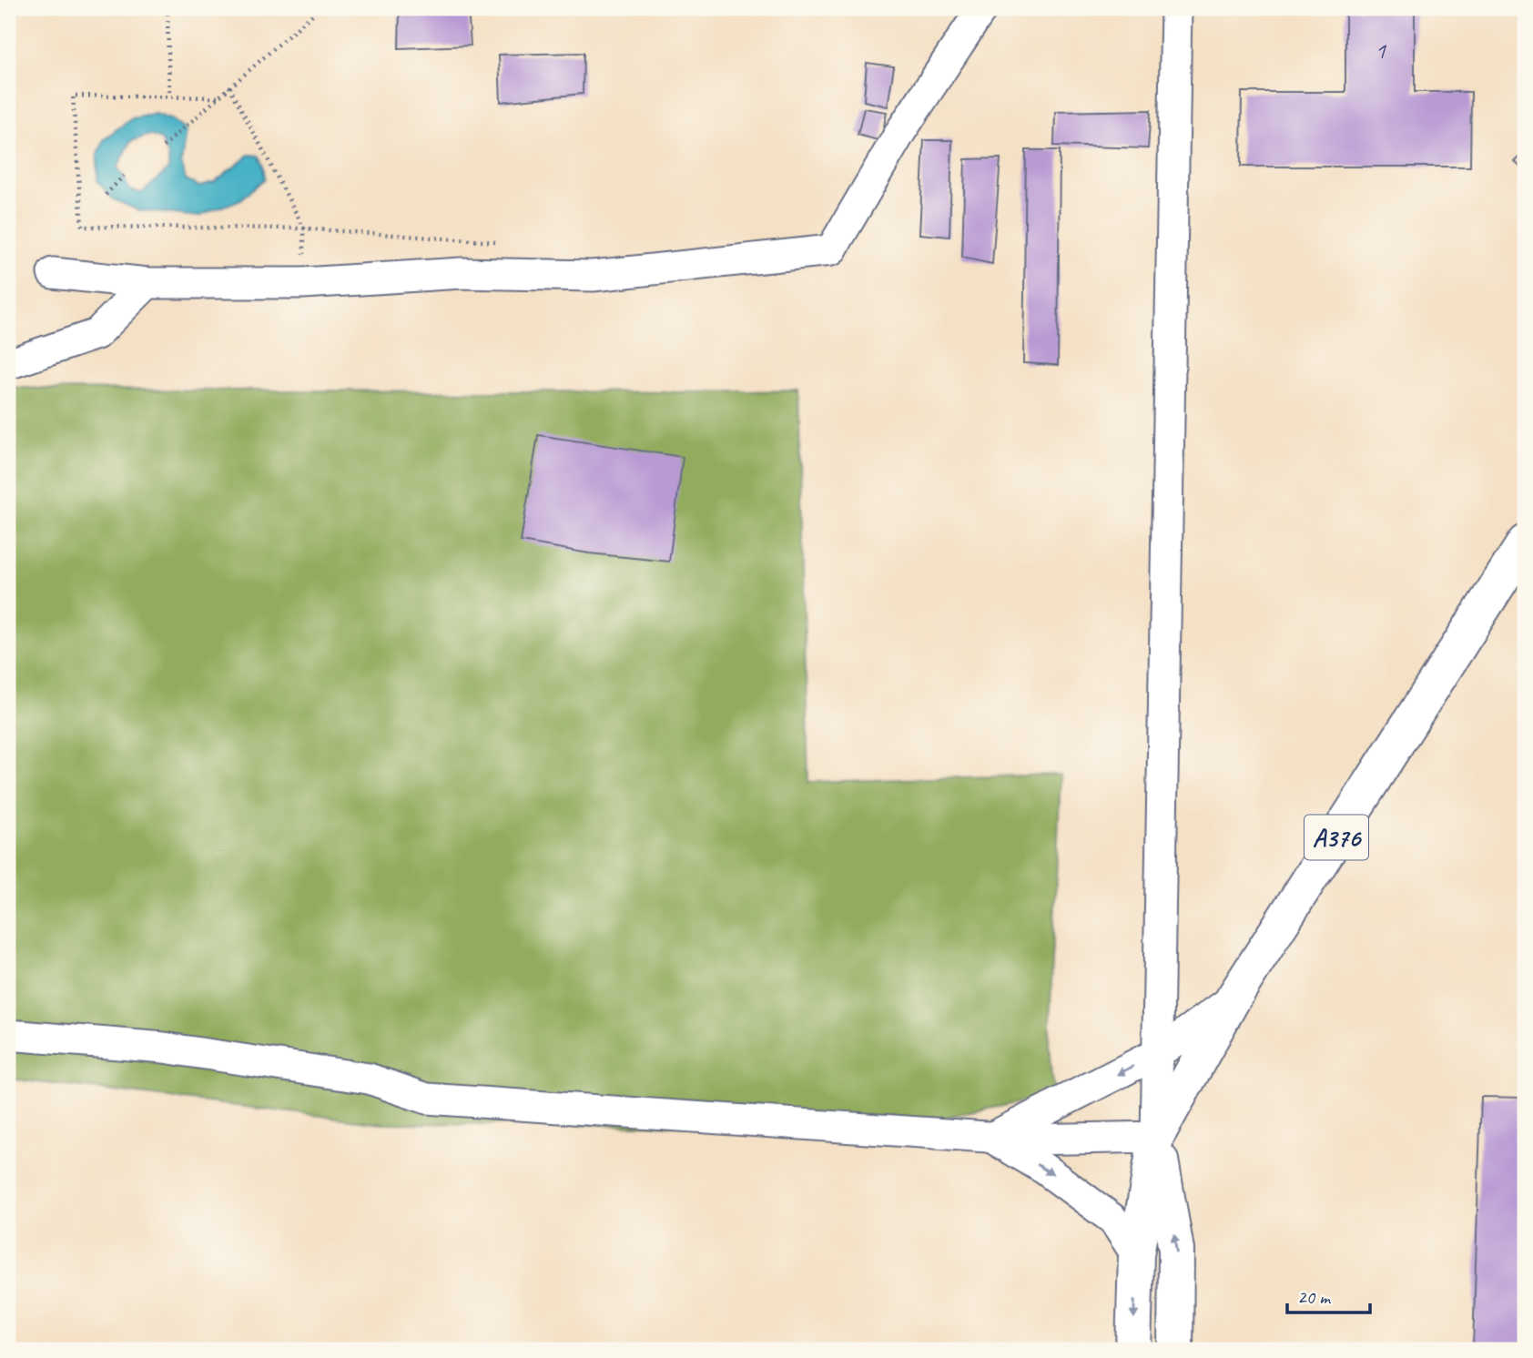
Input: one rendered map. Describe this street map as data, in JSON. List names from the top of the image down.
{
  "streets": {
    "main road": ["A376"]
  },
  "house_numbers": ["1"],
  "scale_bar": "20 m"
}
